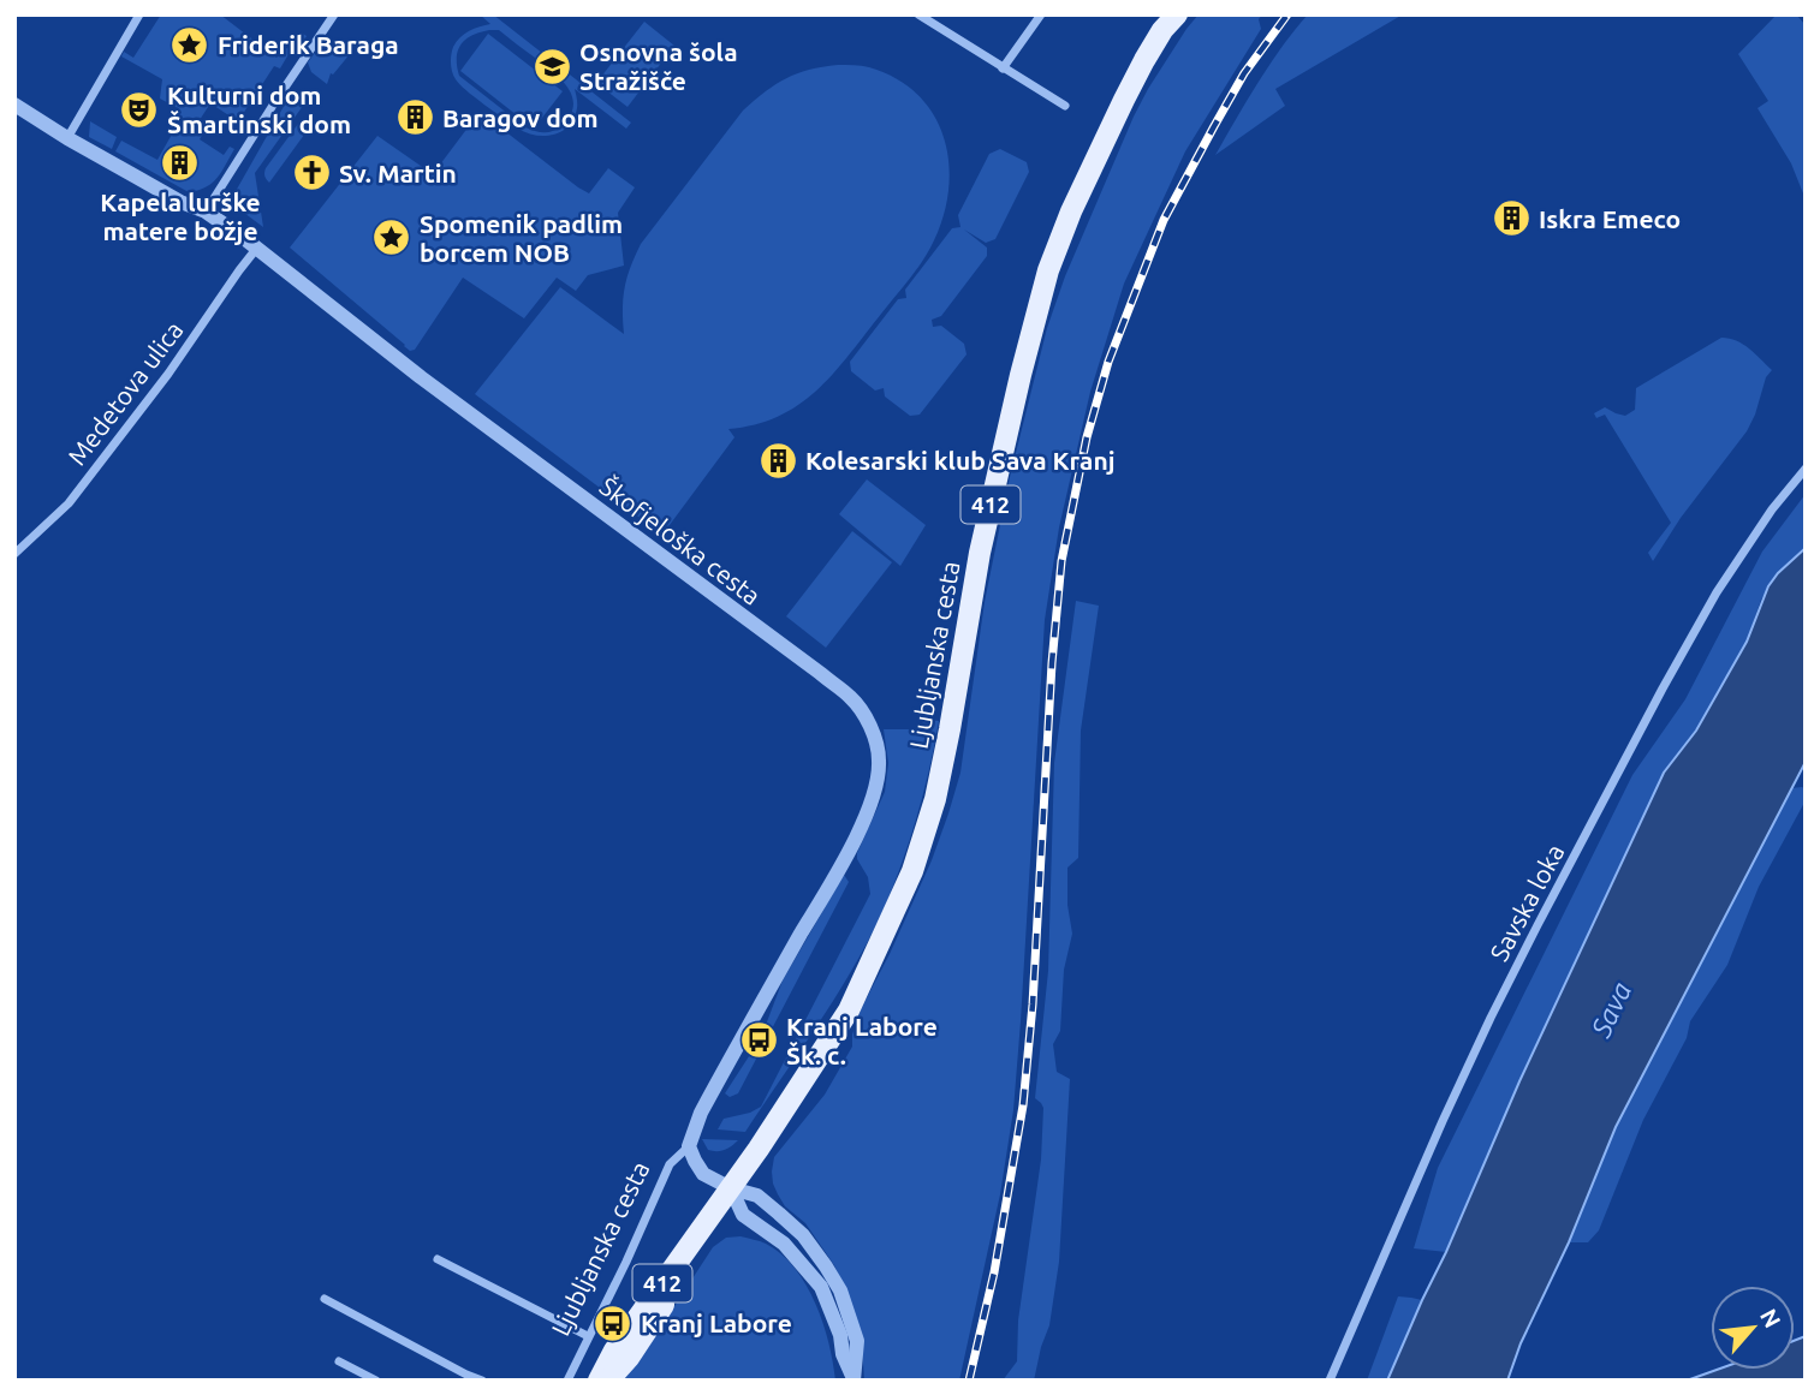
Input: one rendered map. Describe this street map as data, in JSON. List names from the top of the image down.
{
  "streets": {
    "main road": ["412", "Ljubljanska cesta"],
    "street": ["Medetova ulica", "Škofjeloška cesta", "Savska loka"]
  },
  "crossings": [
    ["Medetova ulica", "Škofjeloška cesta"],
    ["Škofjeloška cesta", "Ljubljanska cesta"]
  ],
  "water": ["Sava"],
  "places": {
    "place": ["Friderik Baraga", "Spomenik padlim borcem NOB"],
    "school or university": ["Osnovna šola Stražišče"],
    "theatre": ["Kulturni dom Šmartinski dom"],
    "building": [
      "Baragov dom",
      "Kapela lurške matere božje",
      "Iskra Emeco",
      "Kolesarski klub Sava Kranj"
    ],
    "church": ["Sv. Martin"],
    "bus stop": ["Kranj Labore Šk. c.", "Kranj Labore"]
  },
  "north": "top right"
}
